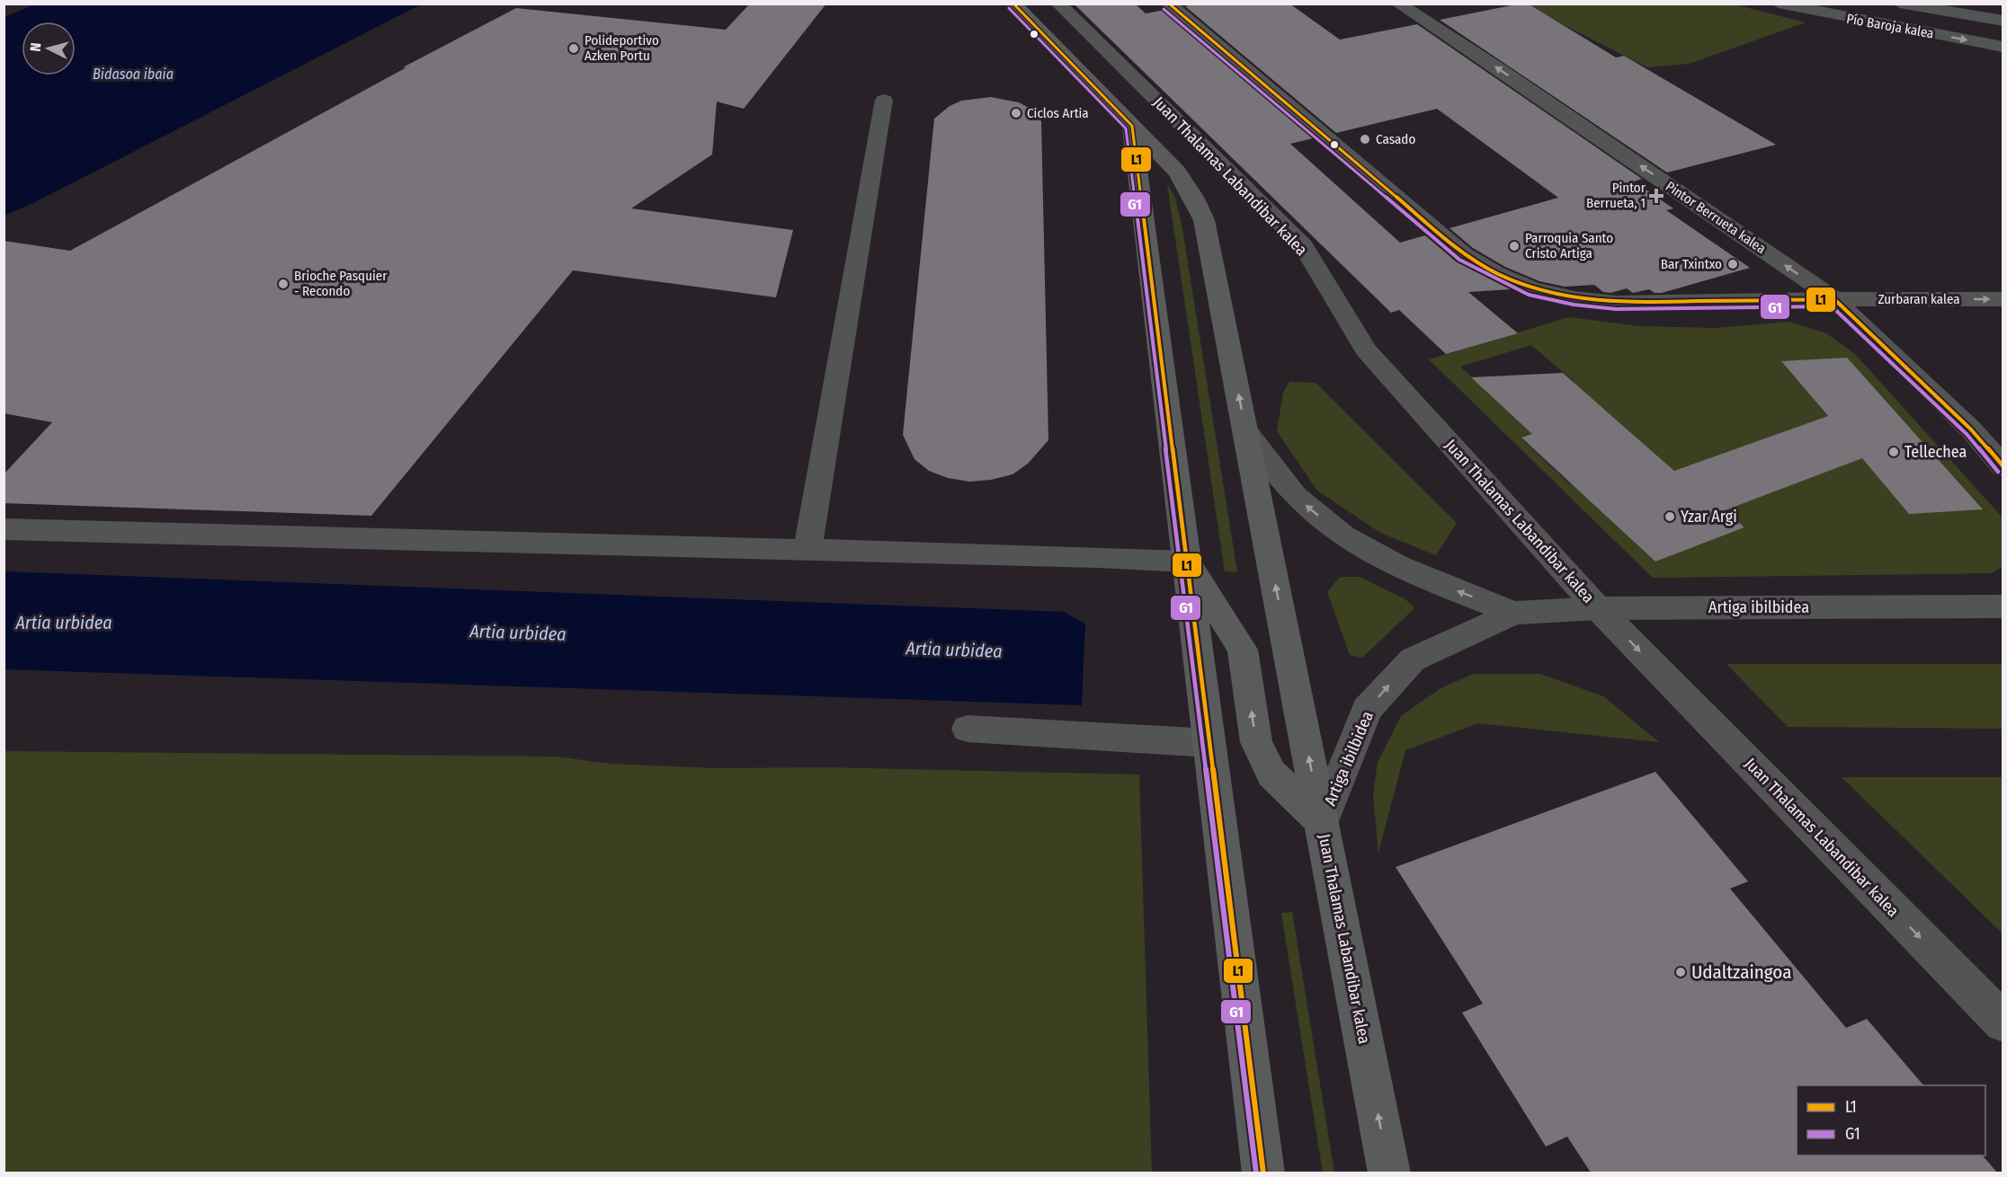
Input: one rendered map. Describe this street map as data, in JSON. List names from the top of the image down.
{
  "streets": {
    "main road": ["Juan Thalamas Labandibar kalea", "Pintor Berrueta kalea"],
    "street": ["Pío Baroja kalea", "Zurbaran kalea", "Artiga ibilbidea"]
  },
  "crossings": [
    ["Juan Thalamas Labandibar kalea", "Artiga ibilbidea"],
    ["Pintor Berrueta kalea", "Zurbaran kalea"]
  ],
  "one_way": ["Pintor Berrueta kalea"],
  "water": ["Bidasoa ibaia", "Artia urbidea"],
  "places": {
    "other": [
      "Polideportivo Azken Portu",
      "Ciclos Artia",
      "Casado",
      "Parroquia Santo Cristo Artiga",
      "Bar Txintxo",
      "Brioche Pasquier - Recondo",
      "Tellechea",
      "Yzar Argi",
      "Udaltzaingoa"
    ],
    "health": ["Pintor Berrueta, 1"]
  },
  "lines": ["transit line L1", "transit line G1"],
  "legend": ["L1", "G1"],
  "north": "left"
}
